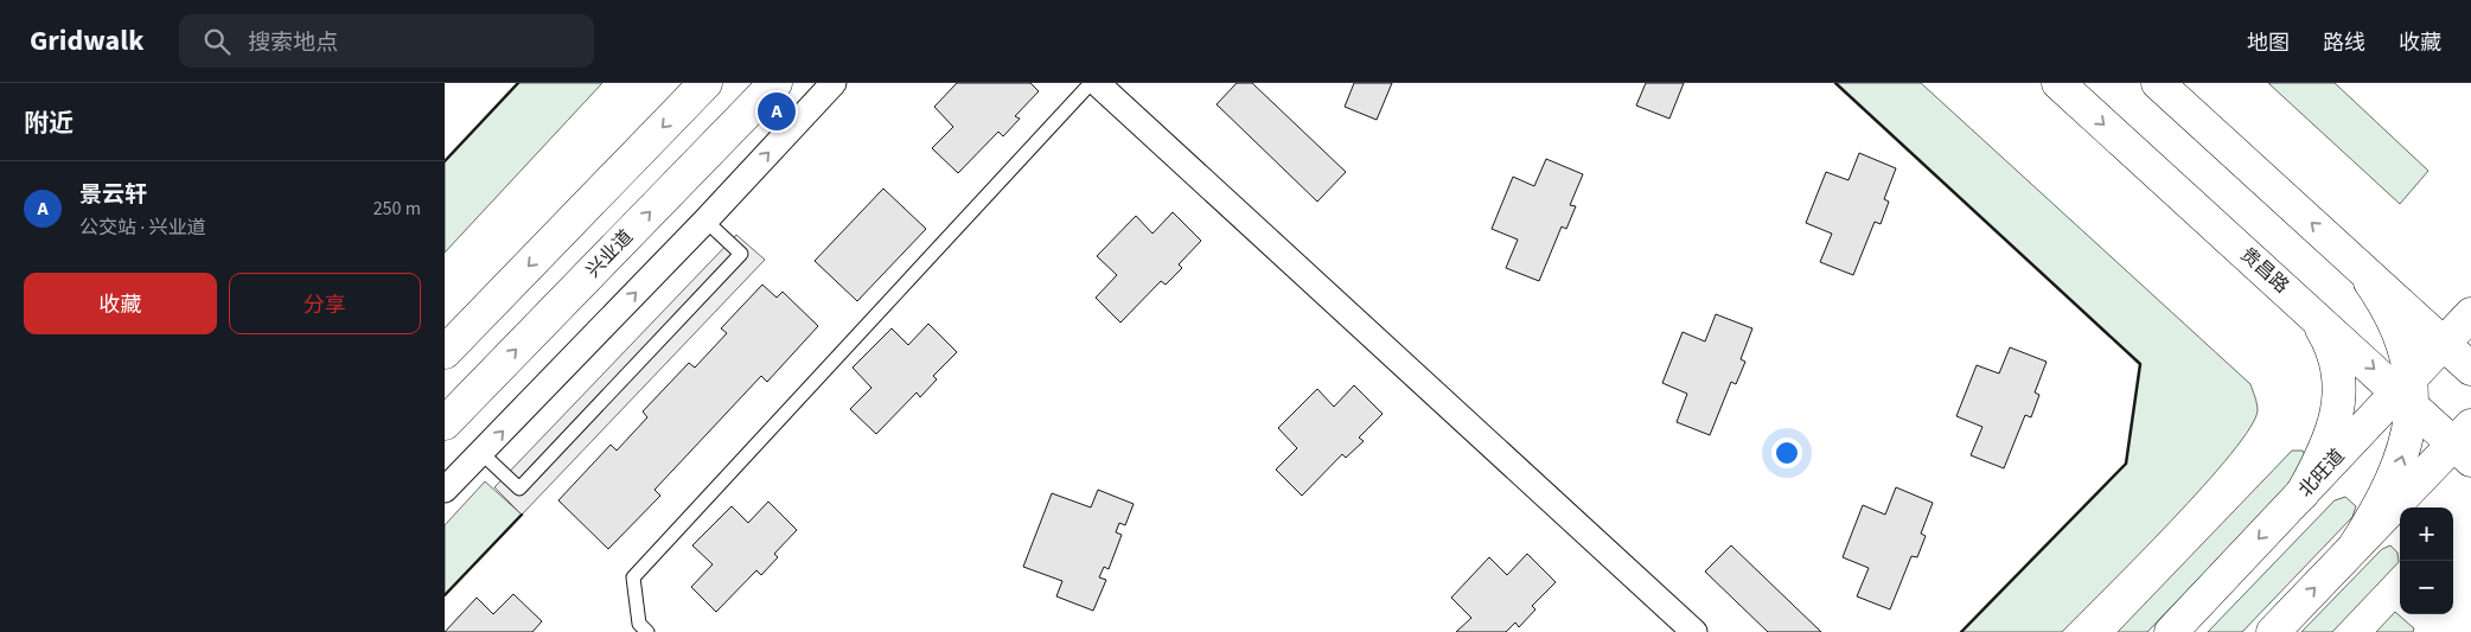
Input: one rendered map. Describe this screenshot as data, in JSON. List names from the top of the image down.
{
  "streets": {
    "main road": ["兴业道", "贵昌路", "北旺道"]
  },
  "crossings": [
    ["贵昌路", "北旺道"]
  ],
  "page": {
    "header": "Gridwalk",
    "search": "搜索地点",
    "nav": ["地图", "路线", "收藏"],
    "heading": "附近",
    "pins": "A",
    "list": [
      {
        "mark": "A",
        "name": "景云轩",
        "note": "公交站 · 兴业道",
        "value": "250 m"
      }
    ],
    "buttons": ["收藏", "分享"],
    "map_buttons": ["+", "−"]
  }
}
